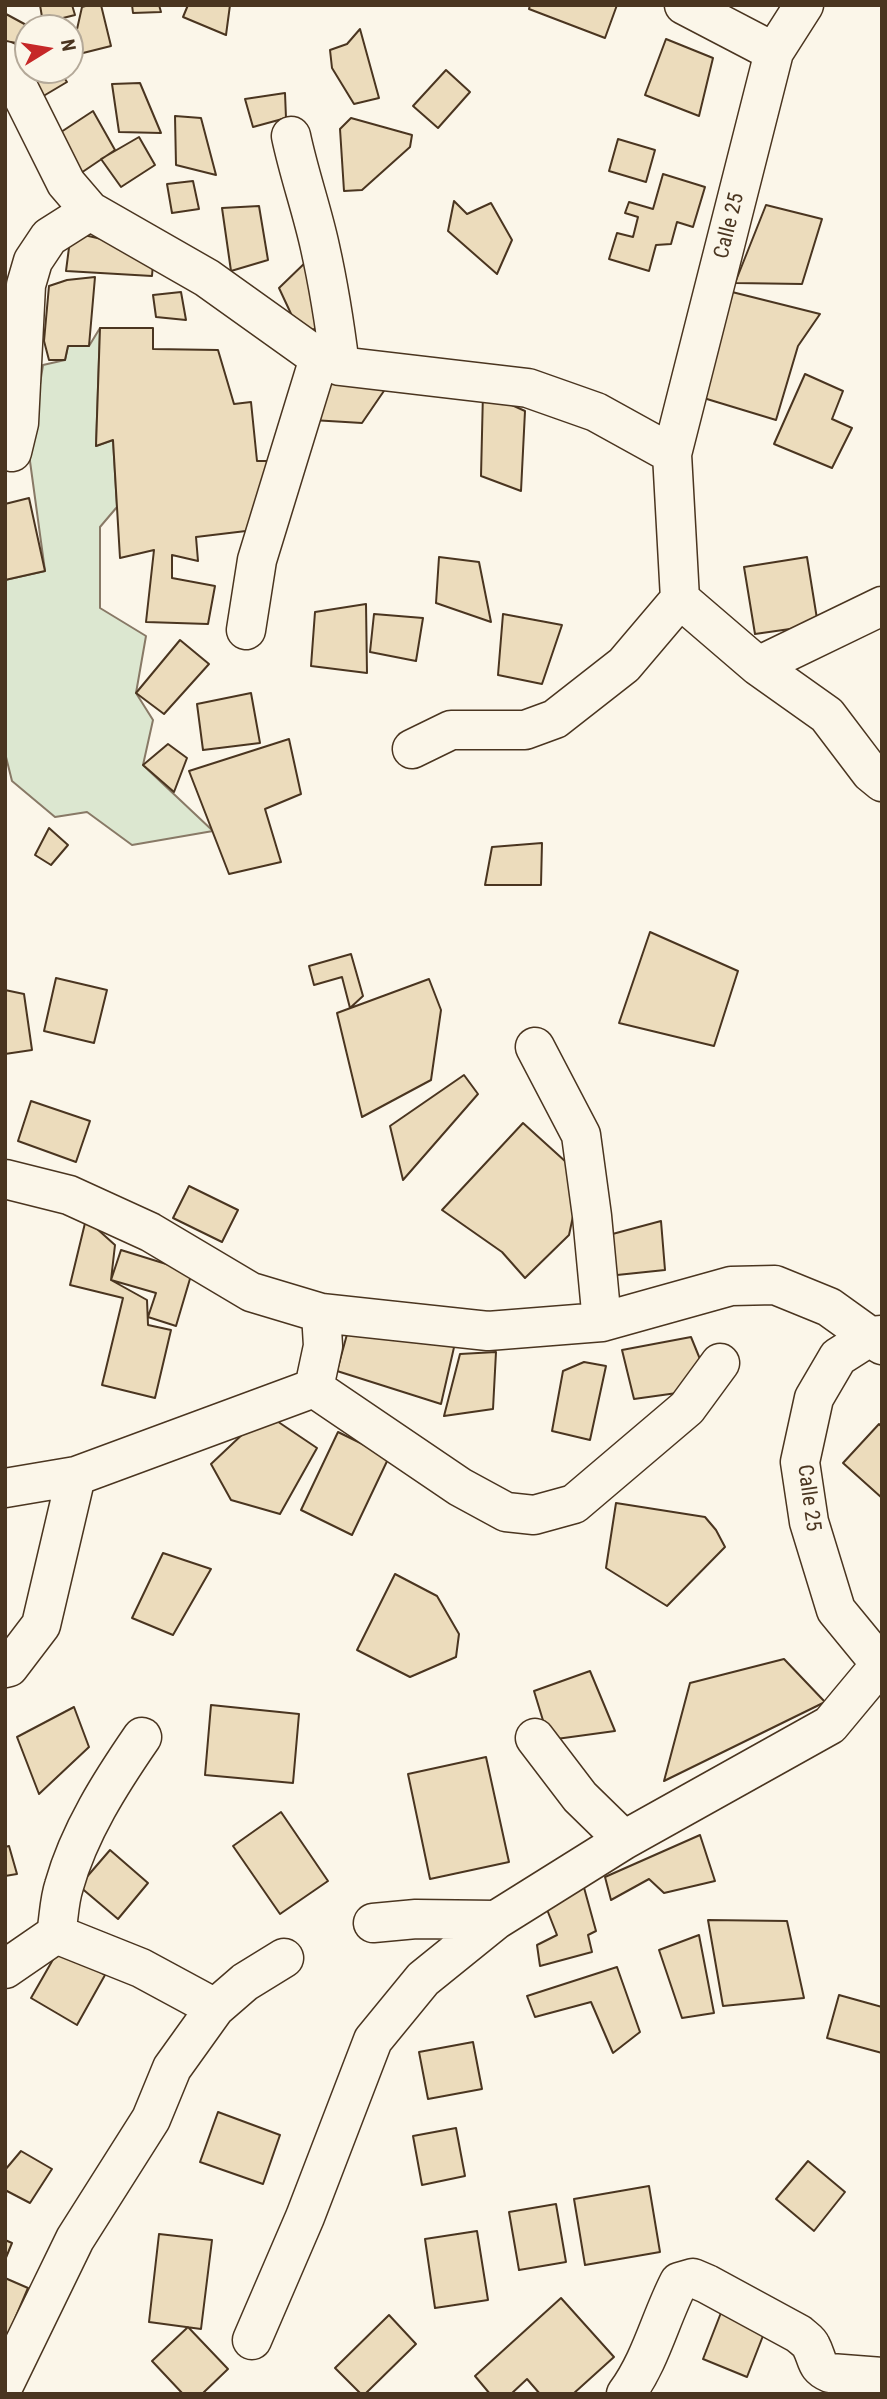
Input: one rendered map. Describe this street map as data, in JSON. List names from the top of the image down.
{
  "streets": {
    "street": ["Calle 25"]
  },
  "north": "right"
}
